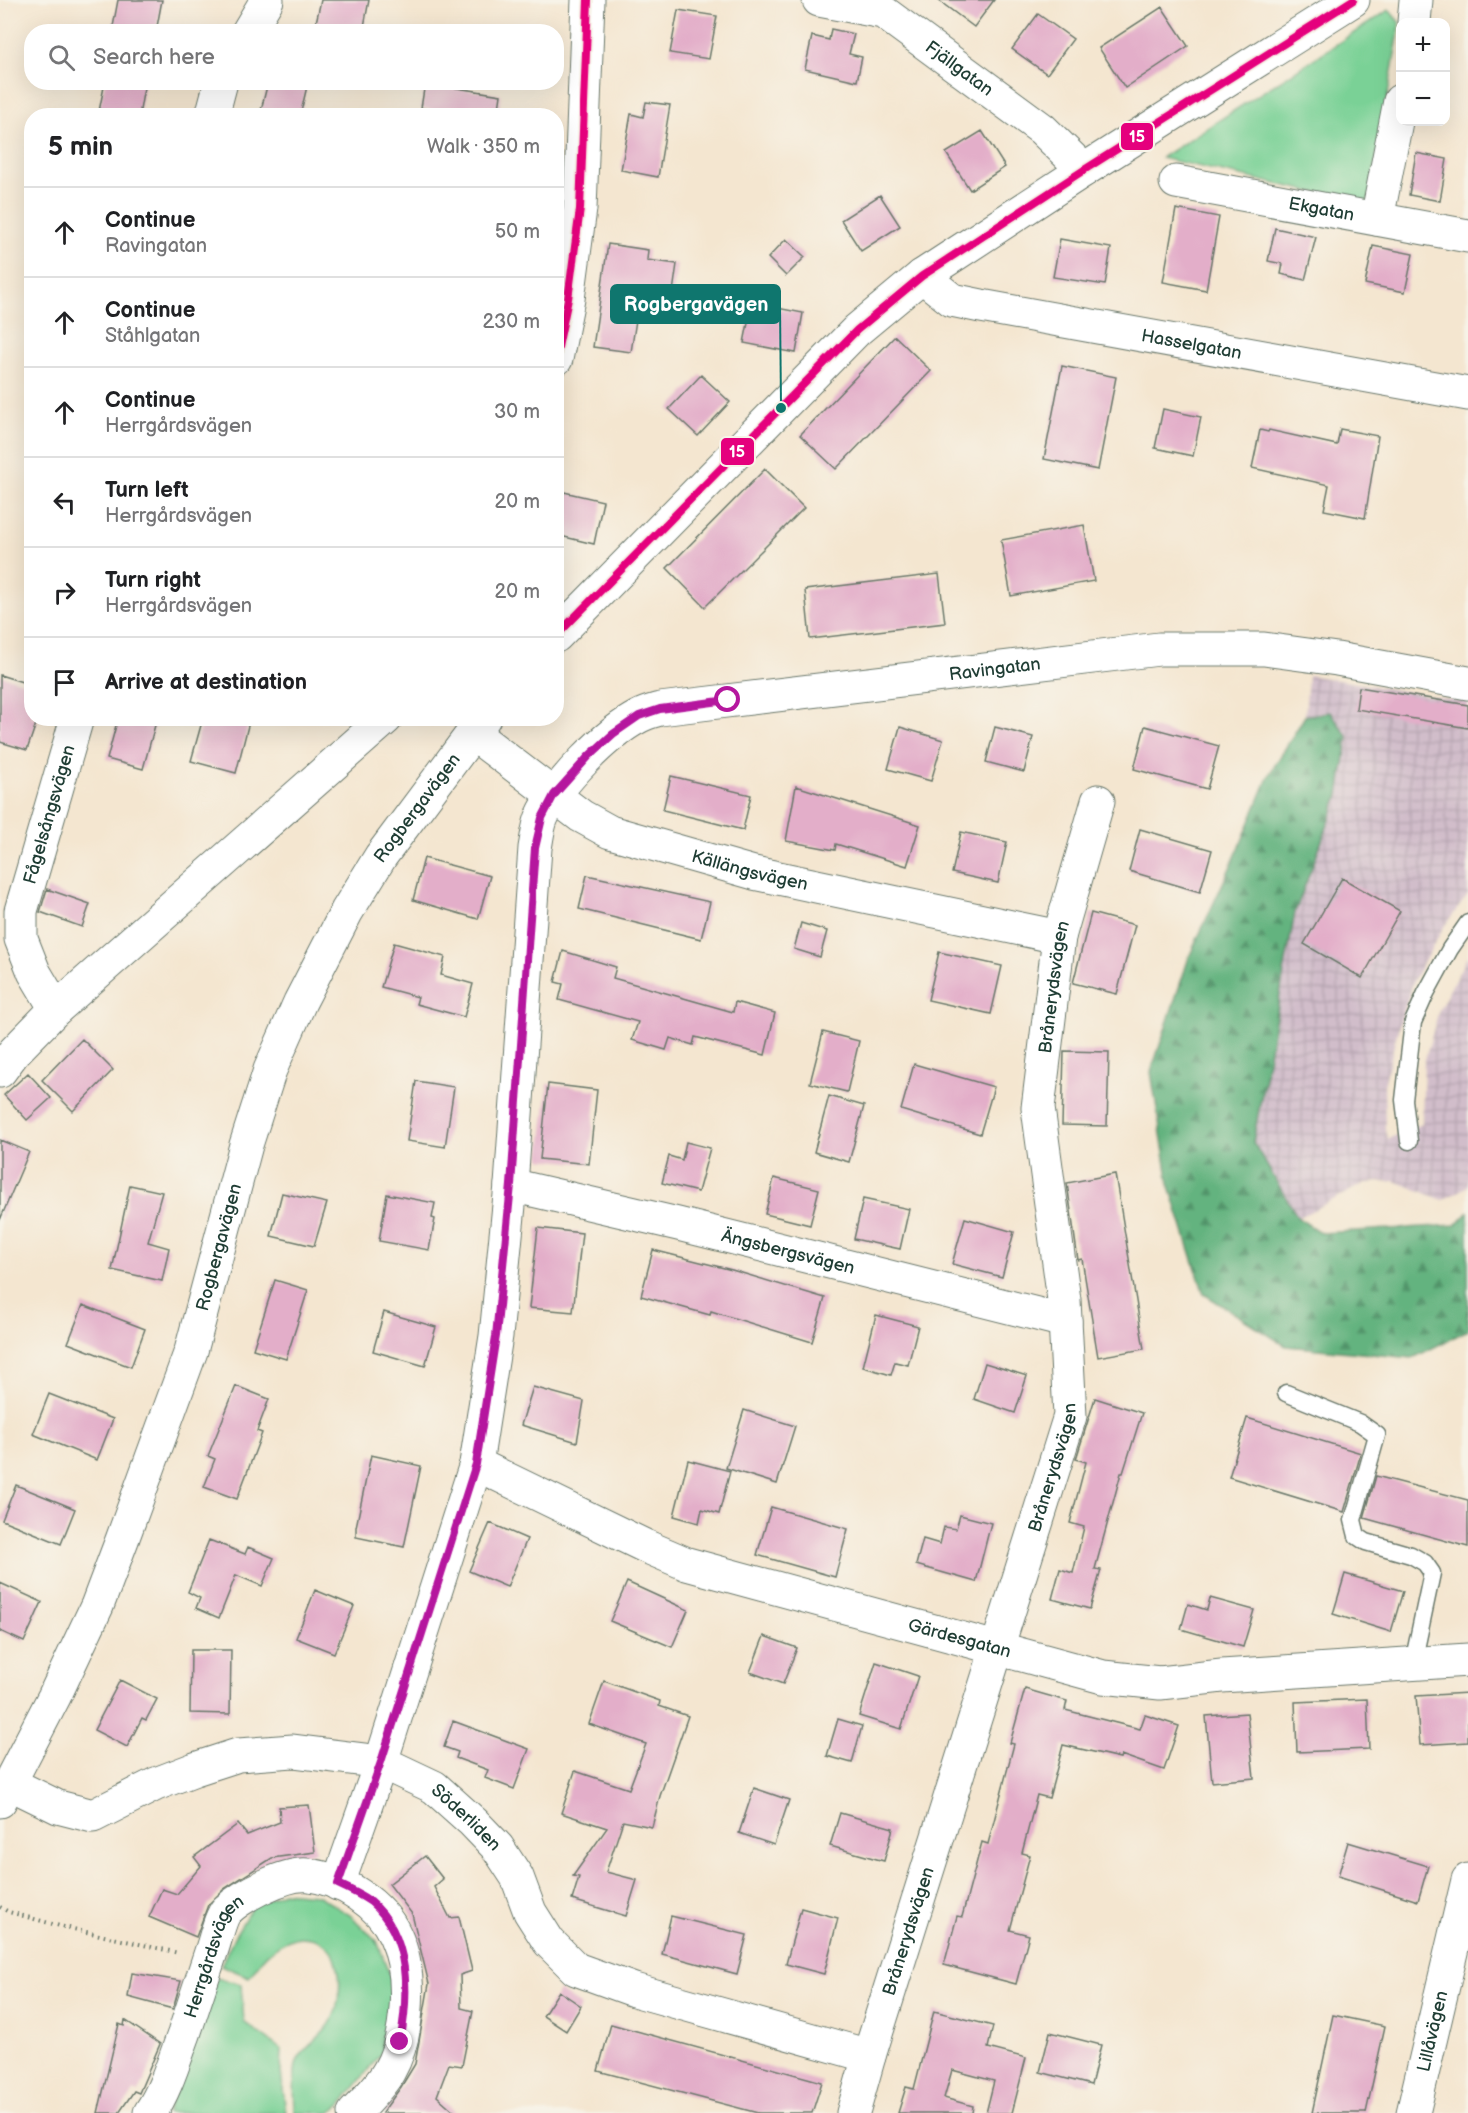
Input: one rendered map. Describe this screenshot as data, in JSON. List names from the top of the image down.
{
  "streets": {
    "street": [
      "Fjällgatan",
      "Ekgatan",
      "Hasselgatan",
      "Ravingatan",
      "Rogbergavägen",
      "Fågelsångsvägen",
      "Källängsvägen",
      "Brånerydsvägen",
      "Ängsbergsvägen",
      "Gärdesgatan",
      "Söderliden",
      "Herrgårdsvägen",
      "Lillåvägen"
    ]
  },
  "crossings": [
    ["Ravingatan", "Källängsvägen"],
    ["Ravingatan", "Ängsbergsvägen"],
    ["Ravingatan", "Gärdesgatan"],
    ["Ravingatan", "Söderliden"],
    ["Rogbergavägen", "Källängsvägen"],
    ["Rogbergavägen", "Söderliden"],
    ["Källängsvägen", "Brånerydsvägen"],
    ["Brånerydsvägen", "Ängsbergsvägen"],
    ["Brånerydsvägen", "Gärdesgatan"],
    ["Brånerydsvägen", "Söderliden"]
  ],
  "places": ["Rogbergavägen"],
  "lines": ["transit line 15"],
  "page": {
    "map_buttons": ["+", "−"],
    "search": "Search here",
    "heading": ["5 min", "Walk · 350 m"],
    "list": [
      ["Continue", "Ravingatan", "50 m"],
      ["Continue", "Ståhlgatan", "230 m"],
      ["Continue", "Herrgårdsvägen", "30 m"],
      ["Turn left", "Herrgårdsvägen", "20 m"],
      ["Turn right", "Herrgårdsvägen", "20 m"],
      "Arrive at destination"
    ]
  }
}
